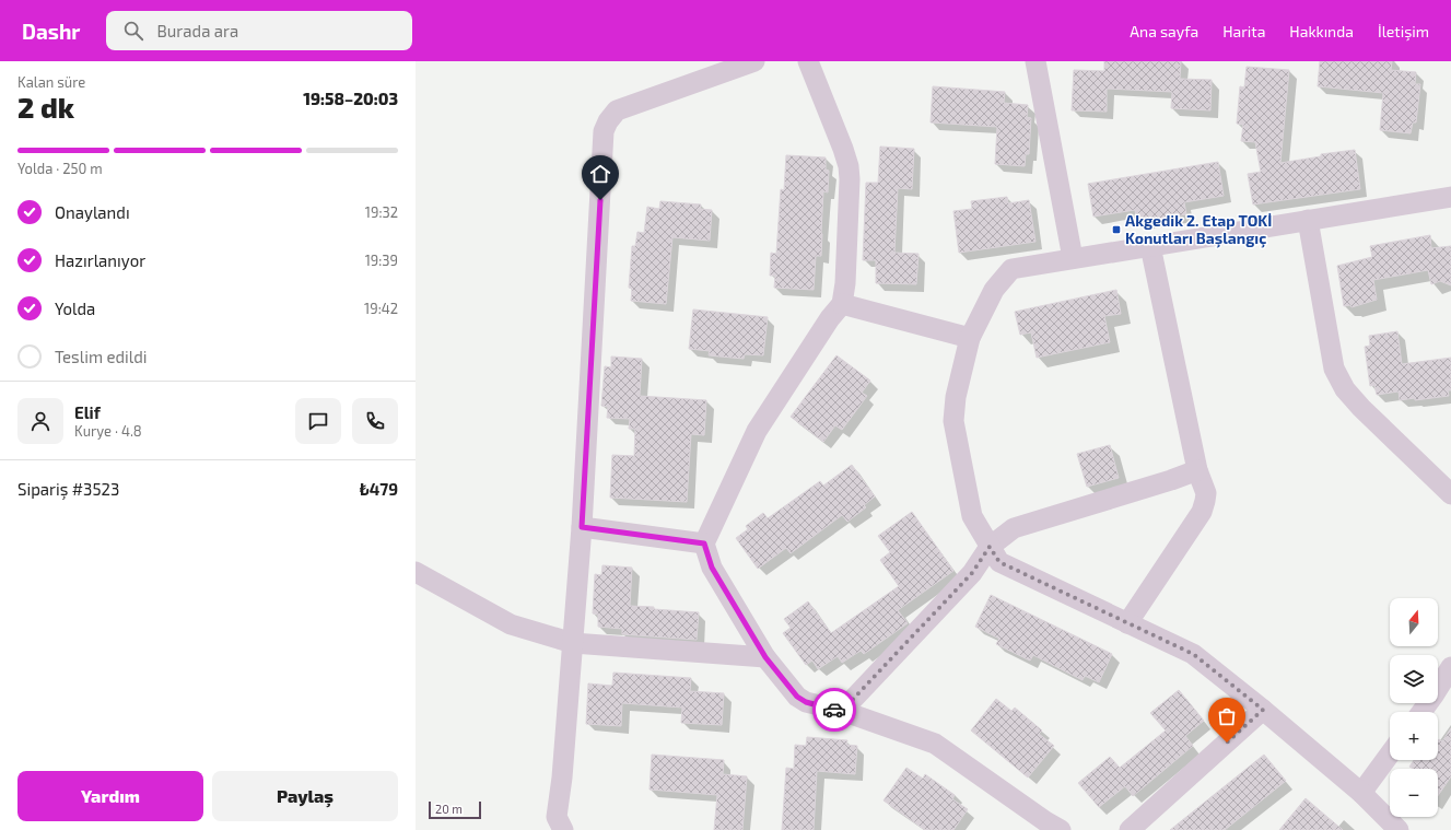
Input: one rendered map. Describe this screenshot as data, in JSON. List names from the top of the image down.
{
  "places": {
    "transit": ["Akgedik 2. Etap TOKİ Konutları Başlangıç"]
  },
  "scale_bar": "20 m",
  "north": "top",
  "page": {
    "header": "Dashr",
    "search": "Burada ara",
    "nav": [
      "Ana sayfa",
      "Harita",
      "Hakkında",
      "İletişim"
    ],
    "heading": ["2 dk", "Kalan süre", "19:58–20:03"],
    "panel": [
      "Elif",
      "Kurye · 4.8",
      "Sipariş #3523",
      "₺479"
    ],
    "bar": "Yolda · 250 m",
    "list": [
      ["Onaylandı", "19:32"],
      ["Hazırlanıyor", "19:39"],
      ["Yolda", "19:42"],
      "Teslim edildi"
    ],
    "map_buttons": ["+", "−"],
    "buttons": ["Yardım", "Paylaş"],
    "scale": "20 m"
  }
}
